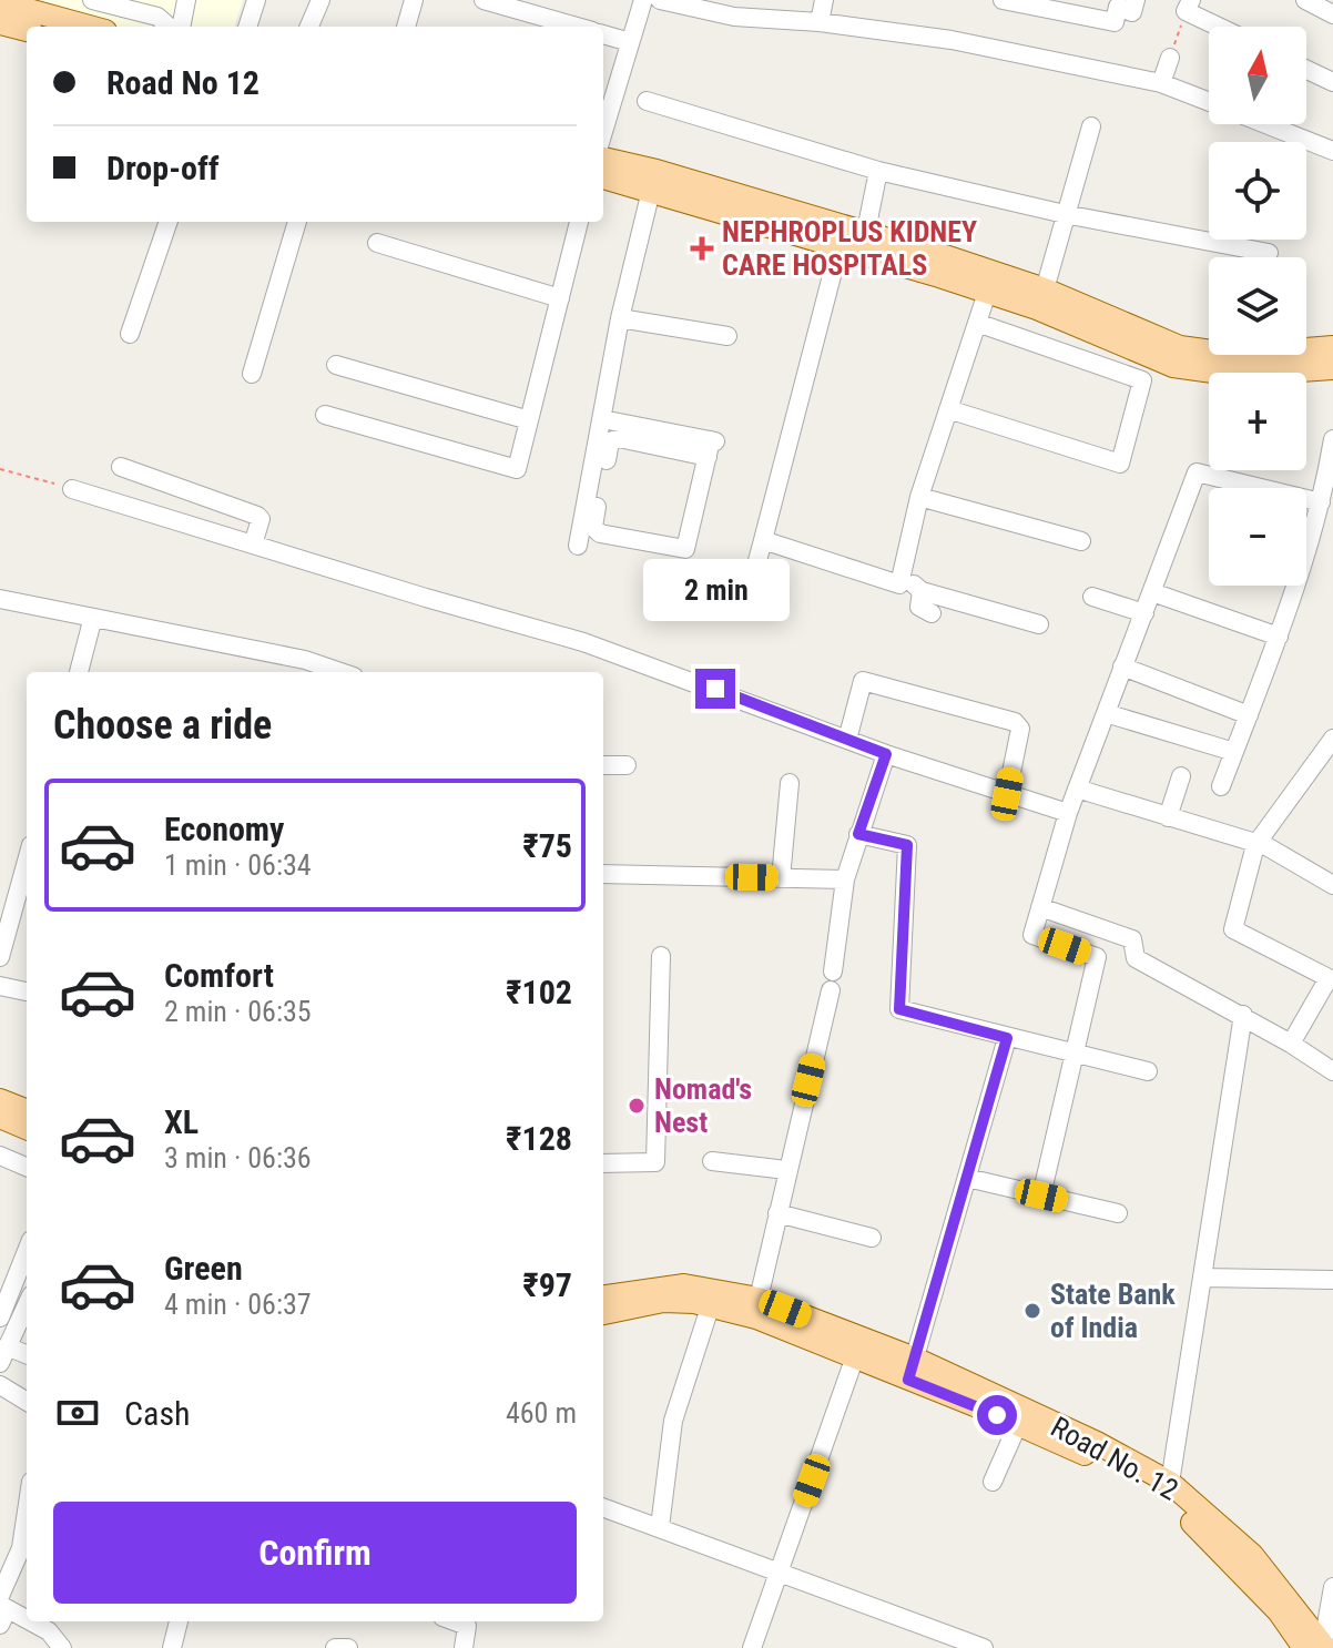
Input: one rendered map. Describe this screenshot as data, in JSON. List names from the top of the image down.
{
  "streets": {
    "main road": ["Road No. 12"]
  },
  "places": {
    "health": ["NEPHROPLUS KIDNEY CARE HOSPITALS"],
    "other": ["Nomad's Nest", "State Bank of India"]
  },
  "north": "top",
  "page": {
    "map_buttons": ["+", "−"],
    "banner": ["Road No 12", "Drop-off"],
    "bubble": "2 min",
    "heading": "Choose a ride",
    "list": [
      {
        "name": "Economy",
        "note": "1 min · 06:34",
        "value": "₹75"
      },
      {
        "name": "Comfort",
        "note": "2 min · 06:35",
        "value": "₹102"
      },
      {
        "name": "XL",
        "note": "3 min · 06:36",
        "value": "₹128"
      },
      {
        "name": "Green",
        "note": "4 min · 06:37",
        "value": "₹97"
      }
    ],
    "pay": ["Cash", "460 m"],
    "buttons": "Confirm"
  }
}
